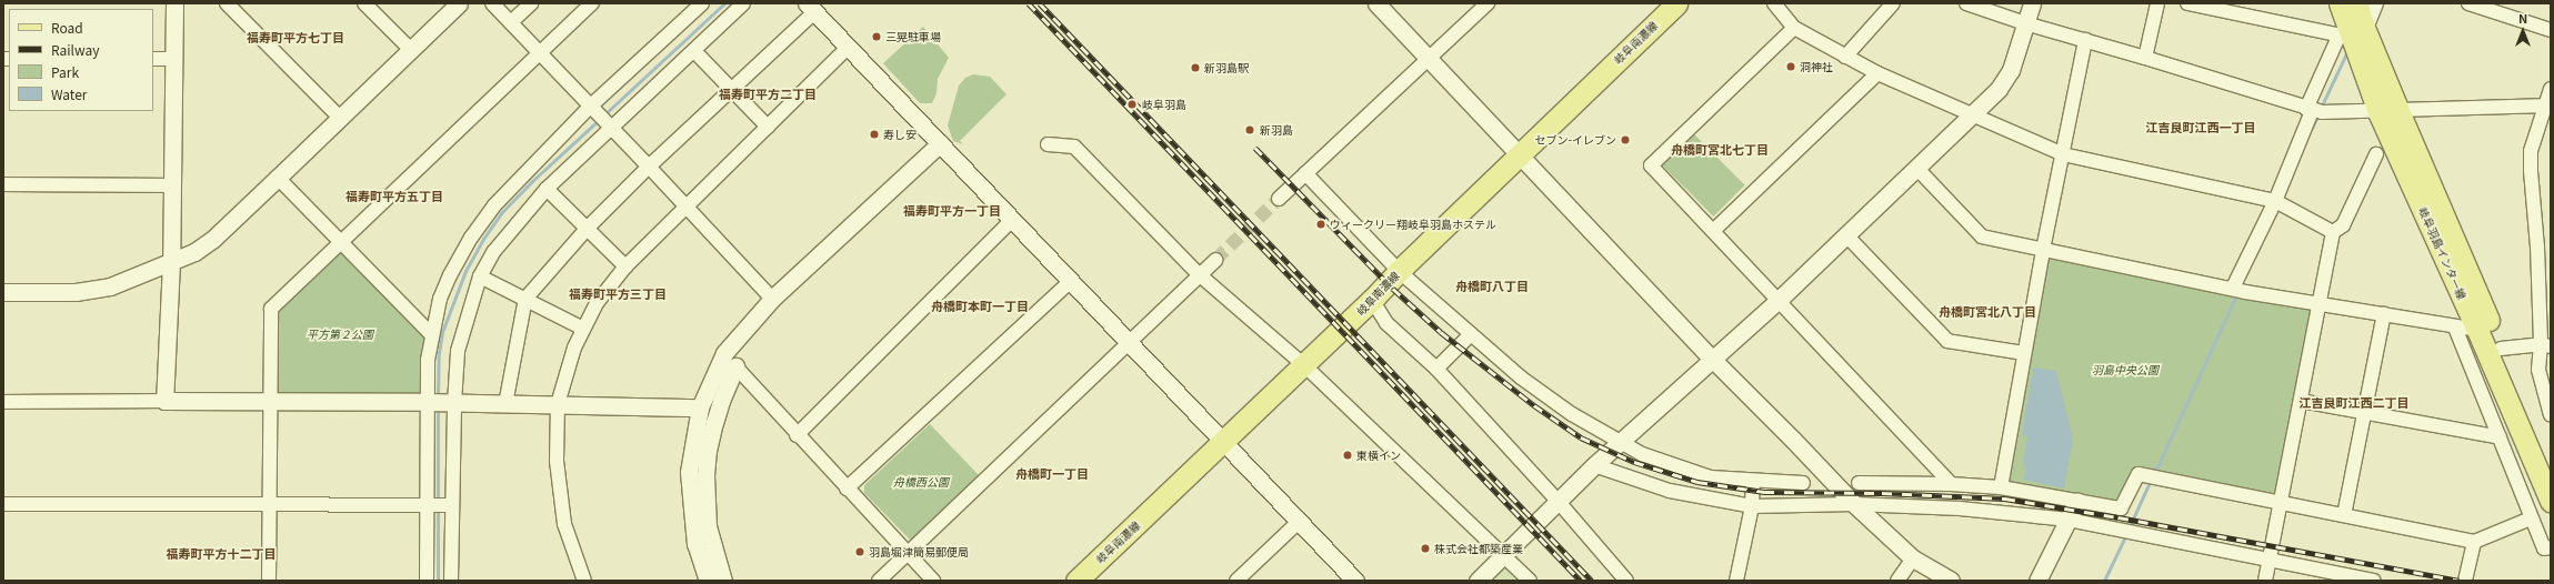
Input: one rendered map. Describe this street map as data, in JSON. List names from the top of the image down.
{
  "streets": {
    "main road": ["岐阜南濃線", "岐阜羽島インター線"]
  },
  "districts": [
    "福寿町平方七丁目",
    "福寿町平方二丁目",
    "江吉良町江西一丁目",
    "舟橋町宮北七丁目",
    "福寿町平方五丁目",
    "福寿町平方一丁目",
    "舟橋町八丁目",
    "福寿町平方三丁目",
    "舟橋町本町一丁目",
    "舟橋町宮北八丁目",
    "江吉良町江西二丁目",
    "舟橋町一丁目",
    "福寿町平方十二丁目"
  ],
  "parks": ["平方第２公園", "羽島中央公園", "舟橋西公園"],
  "places": [
    "三晃駐車場",
    "洞神社",
    "新羽島駅",
    "岐阜羽島",
    "新羽島",
    "寿し安",
    "セブン-イレブン",
    "ウィークリー翔岐阜羽島ホステル",
    "東横イン",
    "株式会社都築産業",
    "羽島堀津簡易郵便局"
  ],
  "legend": [
    "Road",
    "Railway",
    "Park",
    "Water"
  ],
  "north": "top"
}
